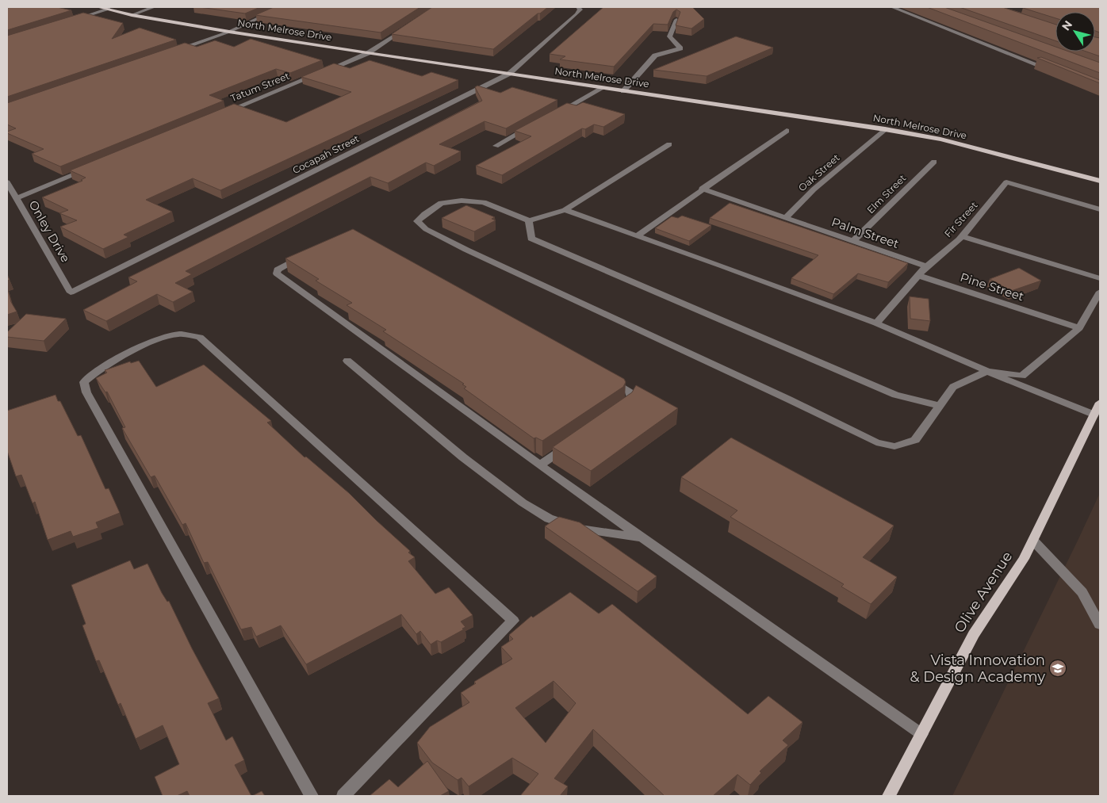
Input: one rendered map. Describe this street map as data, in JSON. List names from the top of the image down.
{
  "streets": {
    "main road": ["North Melrose Drive", "Olive Avenue"],
    "street": [
      "Tatum Street",
      "Cocapah Street",
      "Oak Street",
      "Elm Street",
      "Fir Street",
      "Onley Drive",
      "Palm Street",
      "Pine Street"
    ]
  },
  "crossings": [
    ["North Melrose Drive", "Tatum Street"],
    ["North Melrose Drive", "Cocapah Street"],
    ["North Melrose Drive", "Oak Street"],
    ["Cocapah Street", "Onley Drive"],
    ["Oak Street", "Palm Street"],
    ["Elm Street", "Palm Street"],
    ["Fir Street", "Palm Street"]
  ],
  "places": {
    "school or university": ["Vista Innovation & Design Academy"]
  },
  "north": "top left"
}
